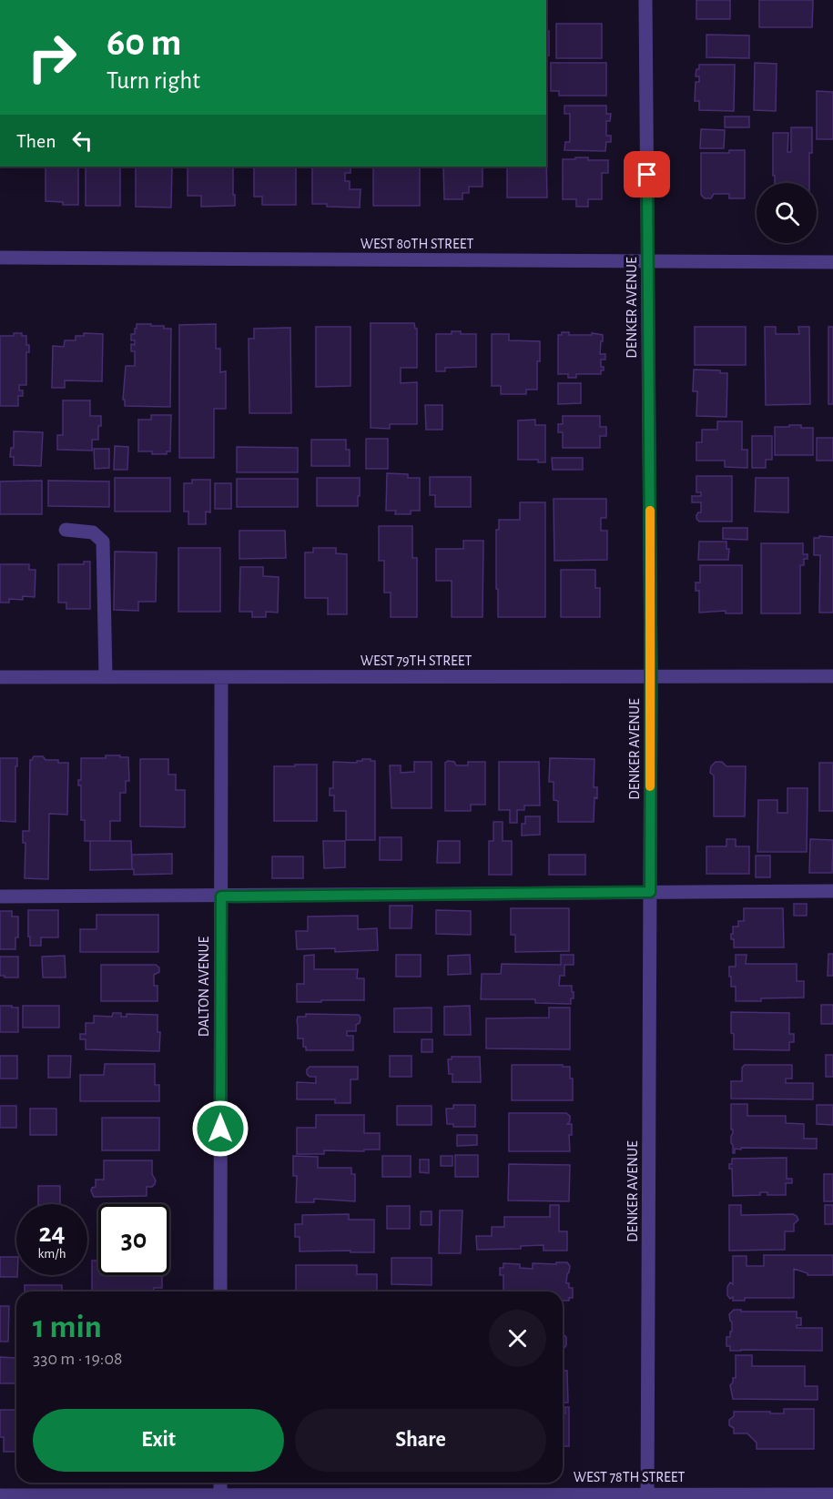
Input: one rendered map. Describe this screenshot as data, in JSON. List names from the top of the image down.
{
  "streets": {
    "street": [
      "WEST 80TH STREET",
      "DENKER AVENUE",
      "WEST 79TH STREET",
      "DALTON AVENUE",
      "WEST 78TH STREET"
    ]
  },
  "crossings": [
    ["WEST 80TH STREET", "DENKER AVENUE"],
    ["DENKER AVENUE", "WEST 79TH STREET"],
    ["DENKER AVENUE", "WEST 78TH STREET"],
    ["WEST 79TH STREET", "DALTON AVENUE"]
  ],
  "page": {
    "turn": ["60 m", "Turn right"],
    "then": "Then",
    "speed": "24 km/h",
    "limit": "30",
    "heading": ["1 min", "330 m · 19:08"],
    "buttons": ["Exit", "Share"]
  }
}
